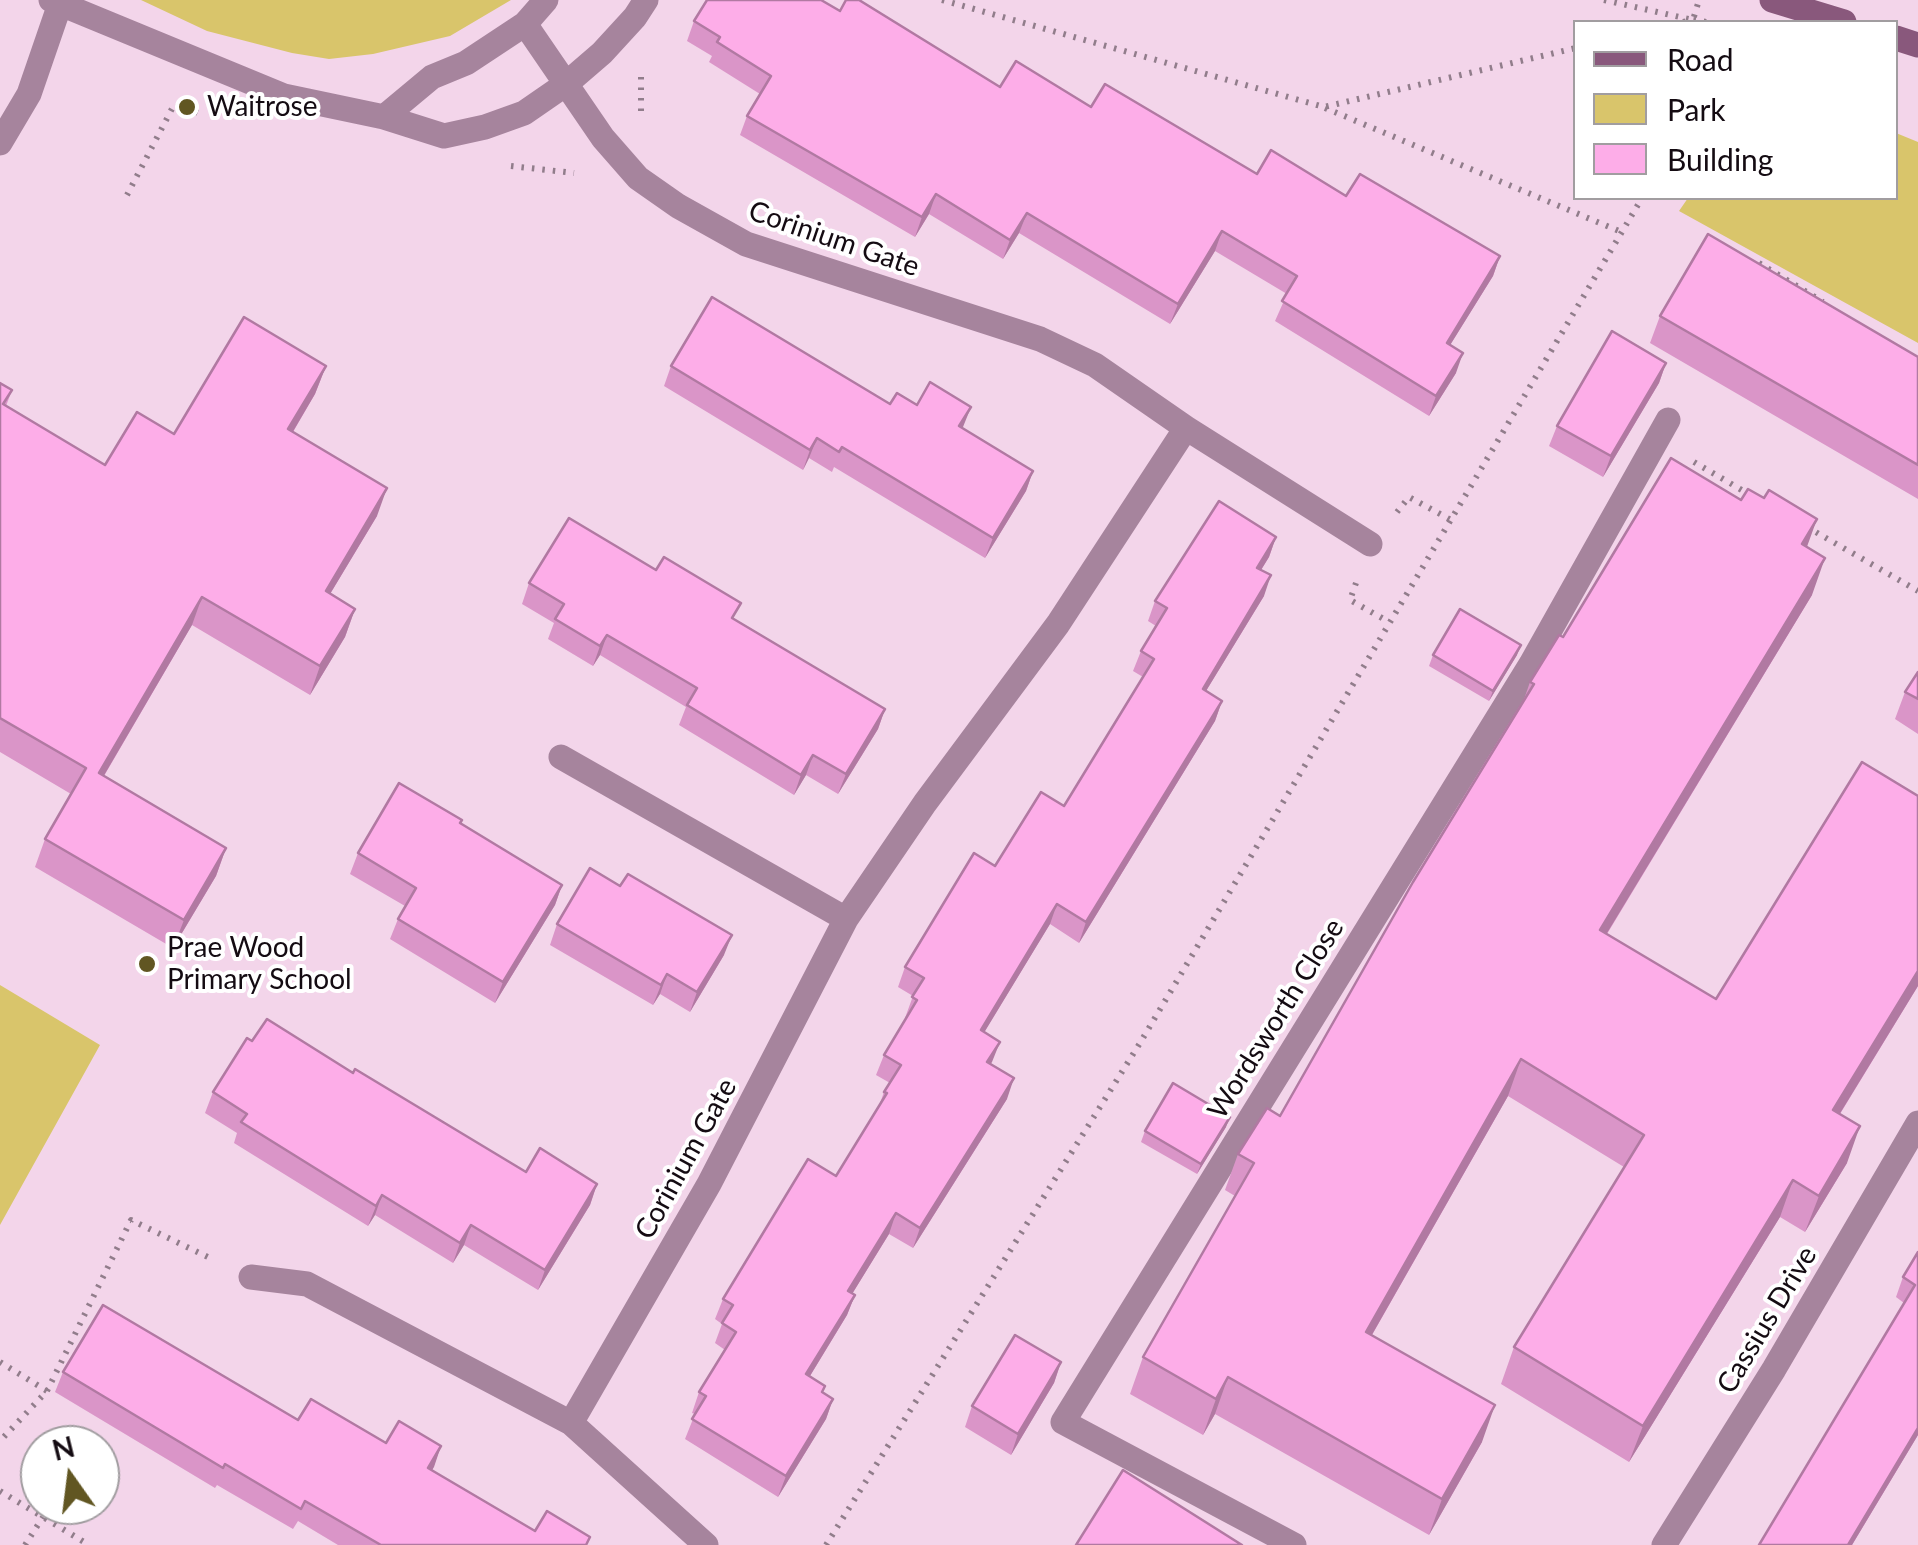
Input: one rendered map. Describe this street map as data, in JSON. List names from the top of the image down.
{
  "streets": {
    "street": ["Corinium Gate", "Wordsworth Close", "Cassius Drive"]
  },
  "places": ["Waitrose", "Prae Wood Primary School"],
  "legend": ["Road", "Park", "Building"],
  "north": "top"
}
